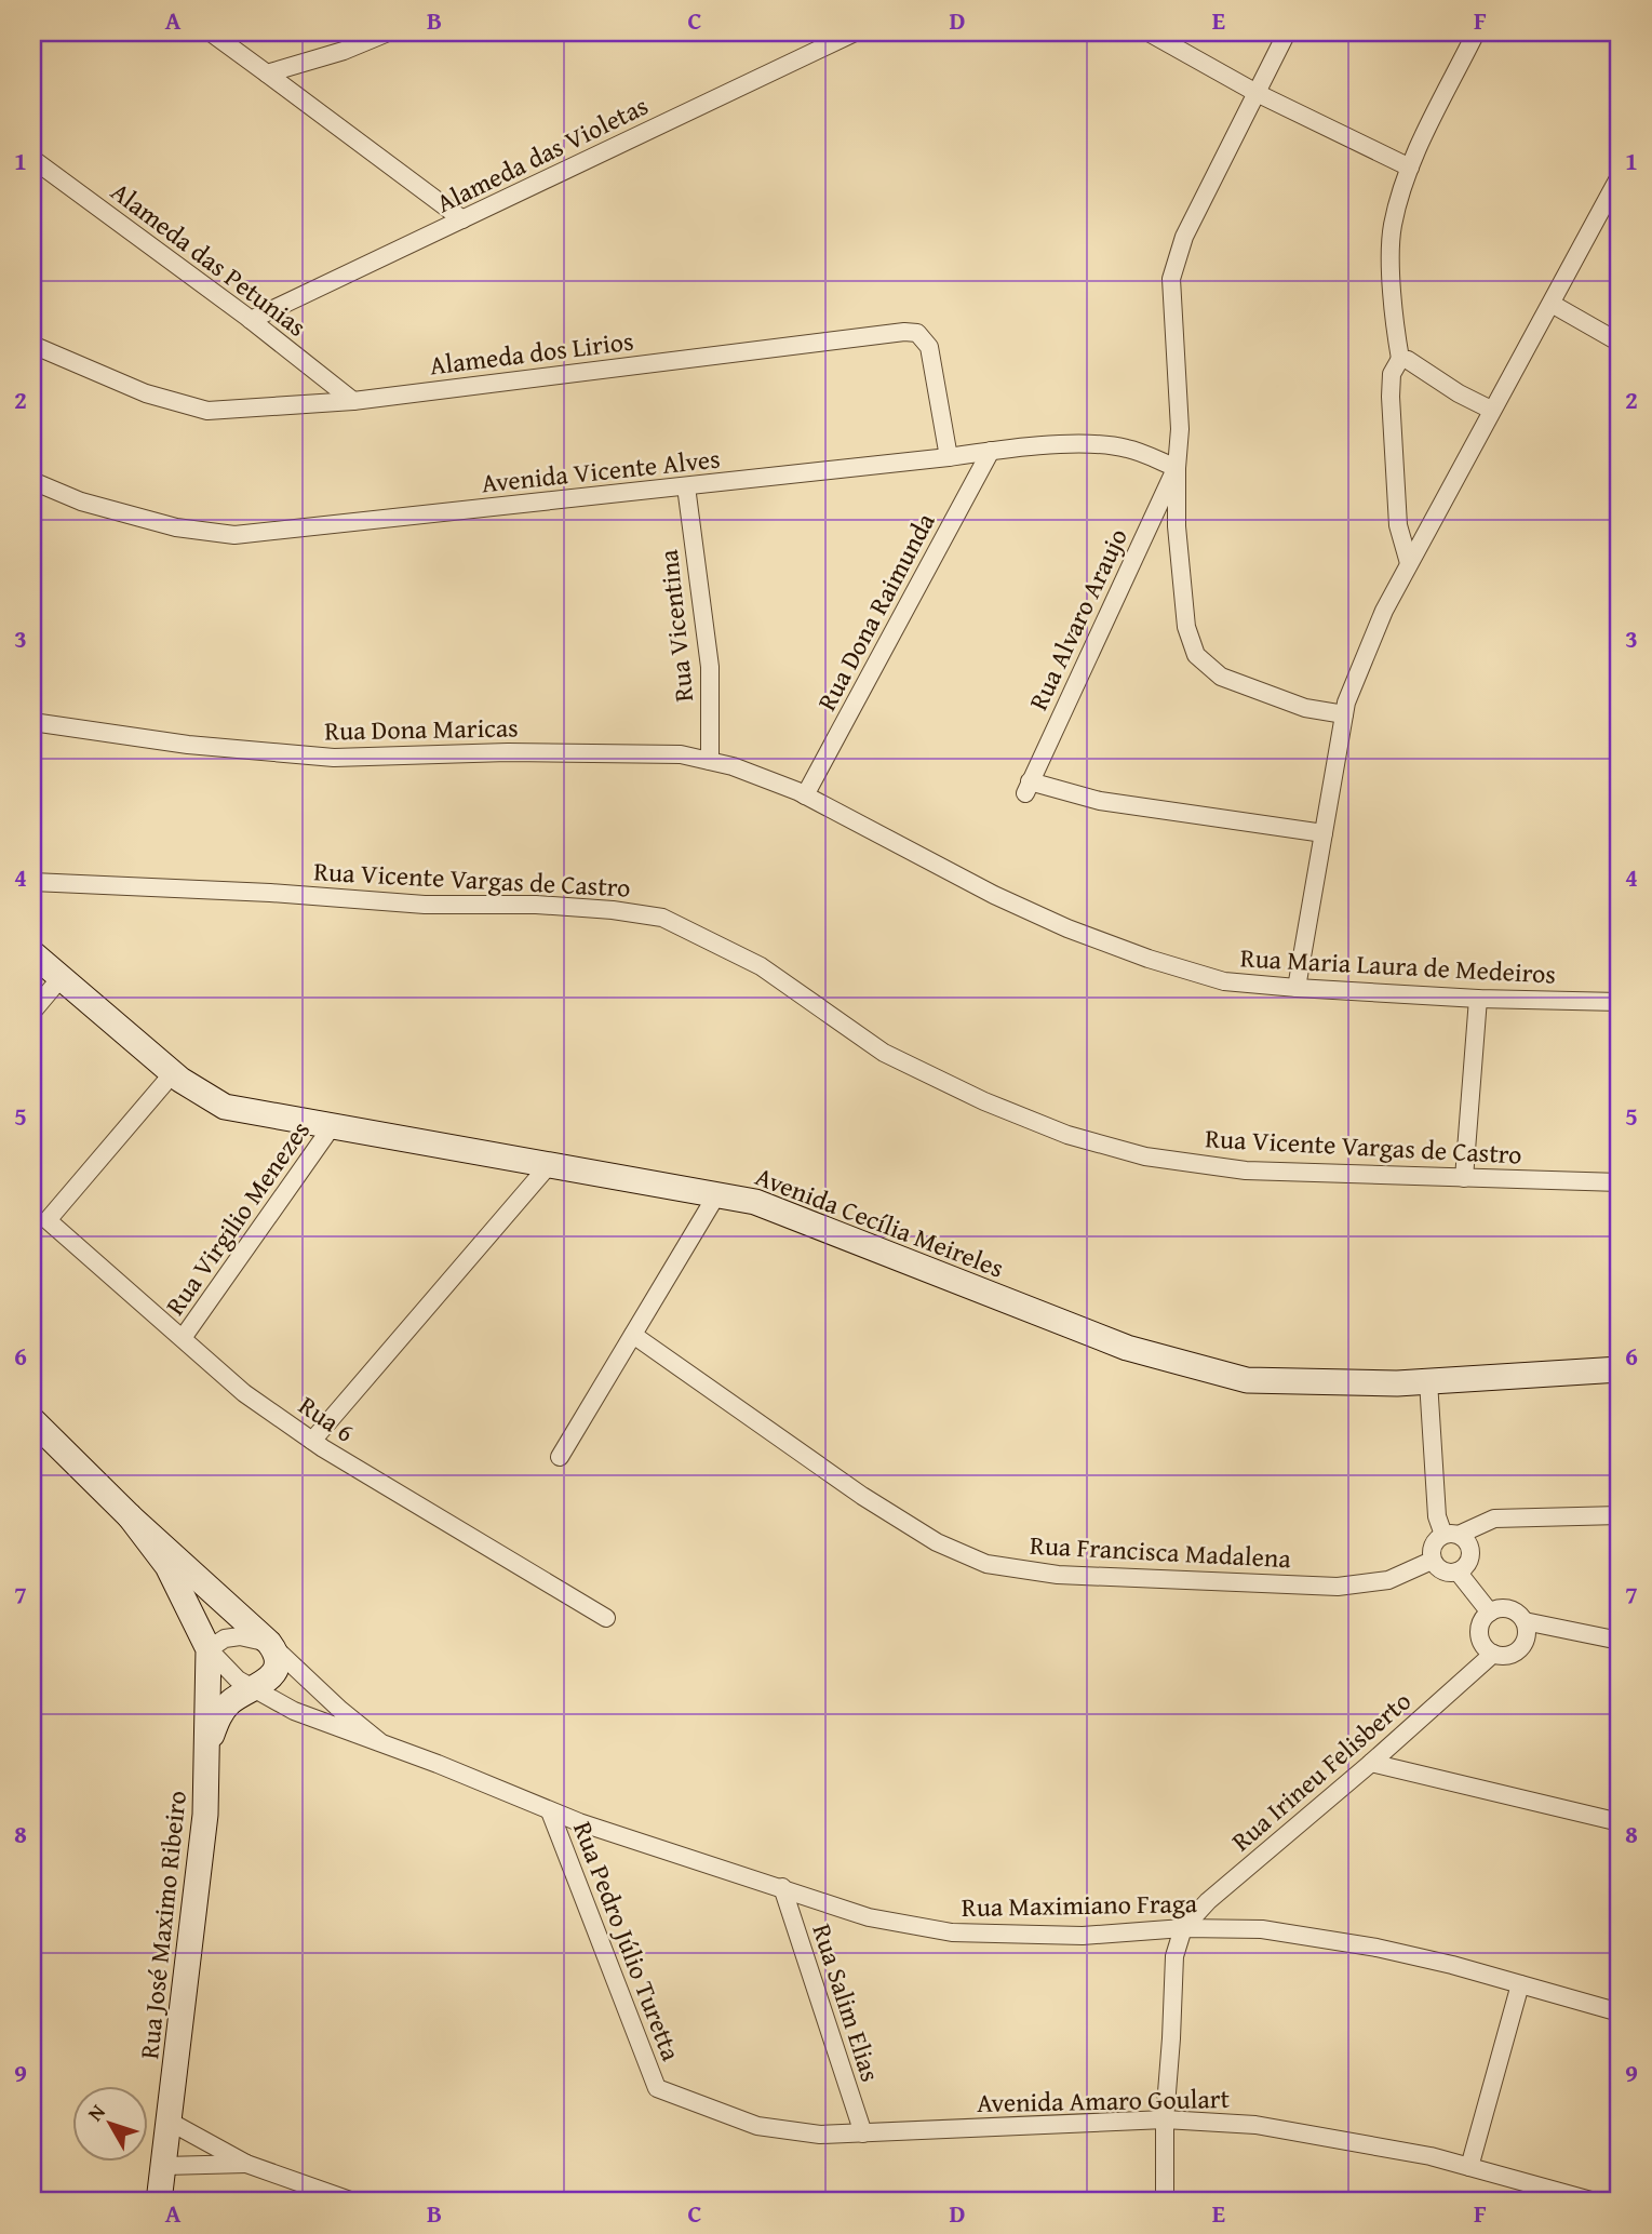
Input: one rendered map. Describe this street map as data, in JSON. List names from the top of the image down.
{
  "streets": {
    "street": [
      "Alameda das Violetas",
      "Alameda das Petunias",
      "Alameda dos Lirios",
      "Avenida Vicente Alves",
      "Rua Dona Raimunda",
      "Rua Alvaro Araujo",
      "Rua Vicentina",
      "Rua Dona Maricas",
      "Rua Vicente Vargas de Castro",
      "Rua Maria Laura de Medeiros",
      "Rua Virgilio Menezes",
      "Avenida Cecília Meireles",
      "Rua 6",
      "Rua Francisca Madalena",
      "Rua Irineu Felisberto",
      "Rua Maximiano Fraga",
      "Rua José Maximo Ribeiro",
      "Rua Pedro Júlio Turetta",
      "Rua Salim Elias",
      "Avenida Amaro Goulart"
    ]
  },
  "crossings": [
    ["Alameda das Violetas", "Alameda das Petunias"],
    ["Alameda das Petunias", "Alameda dos Lirios"],
    ["Alameda dos Lirios", "Avenida Vicente Alves"],
    ["Avenida Vicente Alves", "Rua Dona Raimunda"],
    ["Avenida Vicente Alves", "Rua Alvaro Araujo"],
    ["Avenida Vicente Alves", "Rua Vicentina"],
    ["Rua Dona Raimunda", "Rua Dona Maricas"],
    ["Rua Dona Raimunda", "Rua Maria Laura de Medeiros"],
    ["Rua Vicentina", "Rua Dona Maricas"],
    ["Rua Dona Maricas", "Rua Maria Laura de Medeiros"],
    ["Rua Virgilio Menezes", "Avenida Cecília Meireles"],
    ["Rua Virgilio Menezes", "Rua 6"],
    ["Avenida Cecília Meireles", "Rua 6"],
    ["Rua Irineu Felisberto", "Rua Maximiano Fraga"],
    ["Rua Maximiano Fraga", "Rua José Maximo Ribeiro"],
    ["Rua Maximiano Fraga", "Rua Pedro Júlio Turetta"],
    ["Rua Maximiano Fraga", "Rua Salim Elias"],
    ["Rua Pedro Júlio Turetta", "Avenida Amaro Goulart"],
    ["Rua Salim Elias", "Avenida Amaro Goulart"]
  ],
  "north": "top left",
  "grid": {
    "columns": [
      "A",
      "B",
      "C",
      "D",
      "E",
      "F"
    ],
    "rows": [
      "1",
      "2",
      "3",
      "4",
      "5",
      "6",
      "7",
      "8",
      "9"
    ]
  }
}
